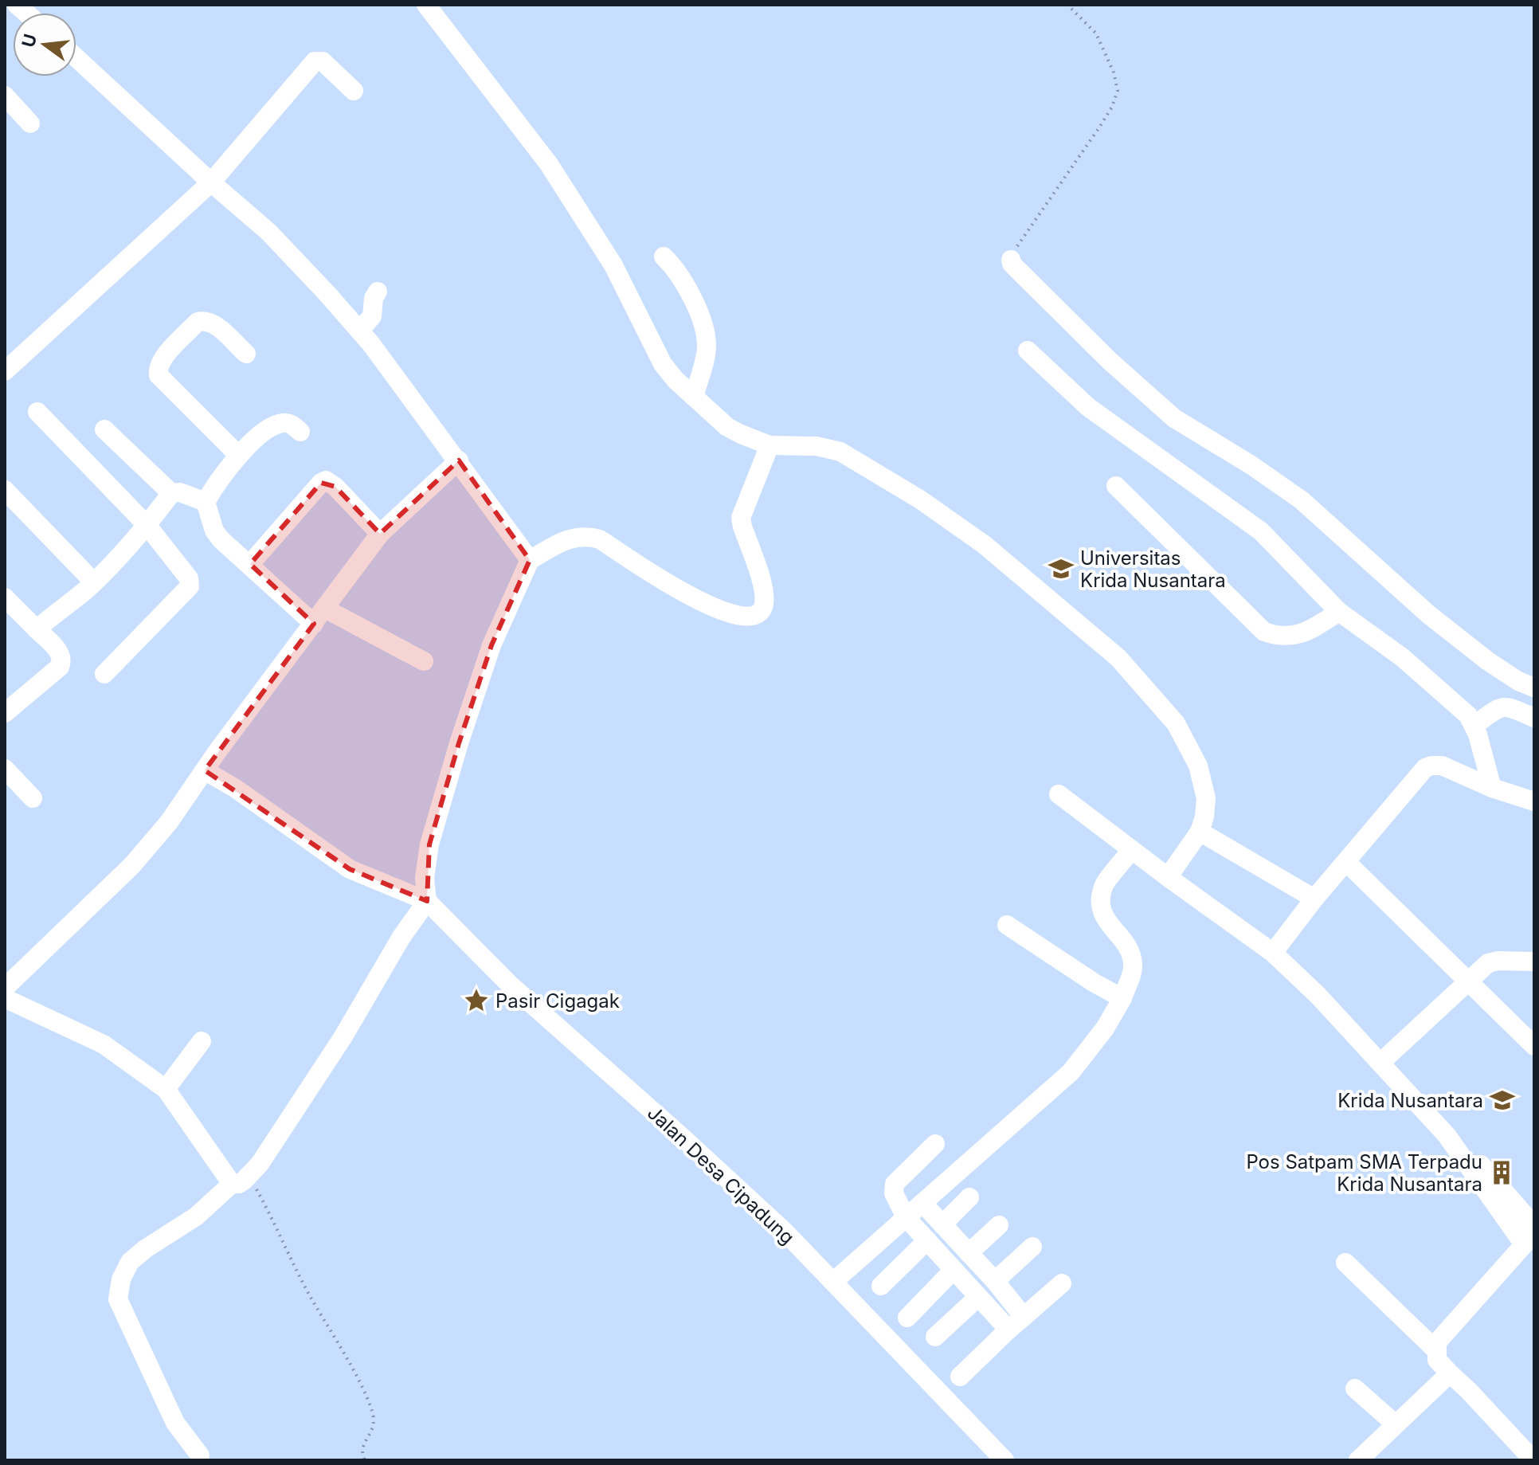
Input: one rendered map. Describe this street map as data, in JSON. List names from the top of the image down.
{
  "streets": {
    "street": ["Jalan Desa Cipadung"]
  },
  "places": {
    "school or university": ["Universitas Krida Nusantara", "Krida Nusantara"],
    "place": ["Pasir Cigagak"],
    "building": ["Pos Satpam SMA Terpadu Krida Nusantara"]
  },
  "north": "left"
}
